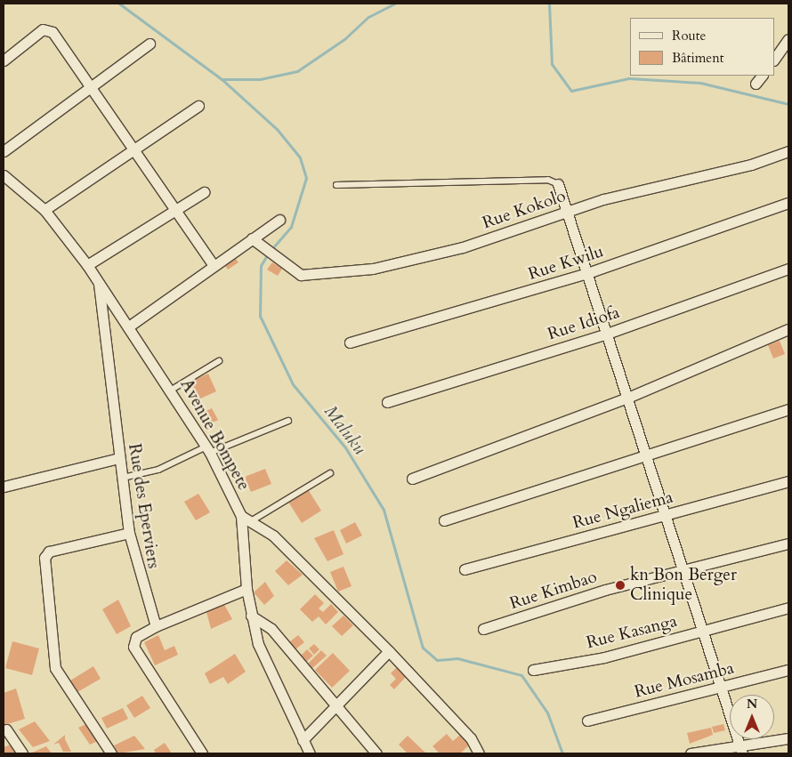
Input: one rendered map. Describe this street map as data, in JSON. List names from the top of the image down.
{
  "streets": {
    "street": [
      "Rue Kokolo",
      "Rue Kwilu",
      "Rue Idiofa",
      "Avenue Bompete",
      "Rue des Eperviers",
      "Rue Ngaliema",
      "Rue Kimbao",
      "Rue Kasanga",
      "Rue Mosamba"
    ]
  },
  "crossings": [
    ["Avenue Bompete", "Rue des Eperviers"]
  ],
  "water": ["Maluku"],
  "places": ["kn Bon Berger Clinique"],
  "legend": ["Route", "Bâtiment"],
  "north": "top"
}
